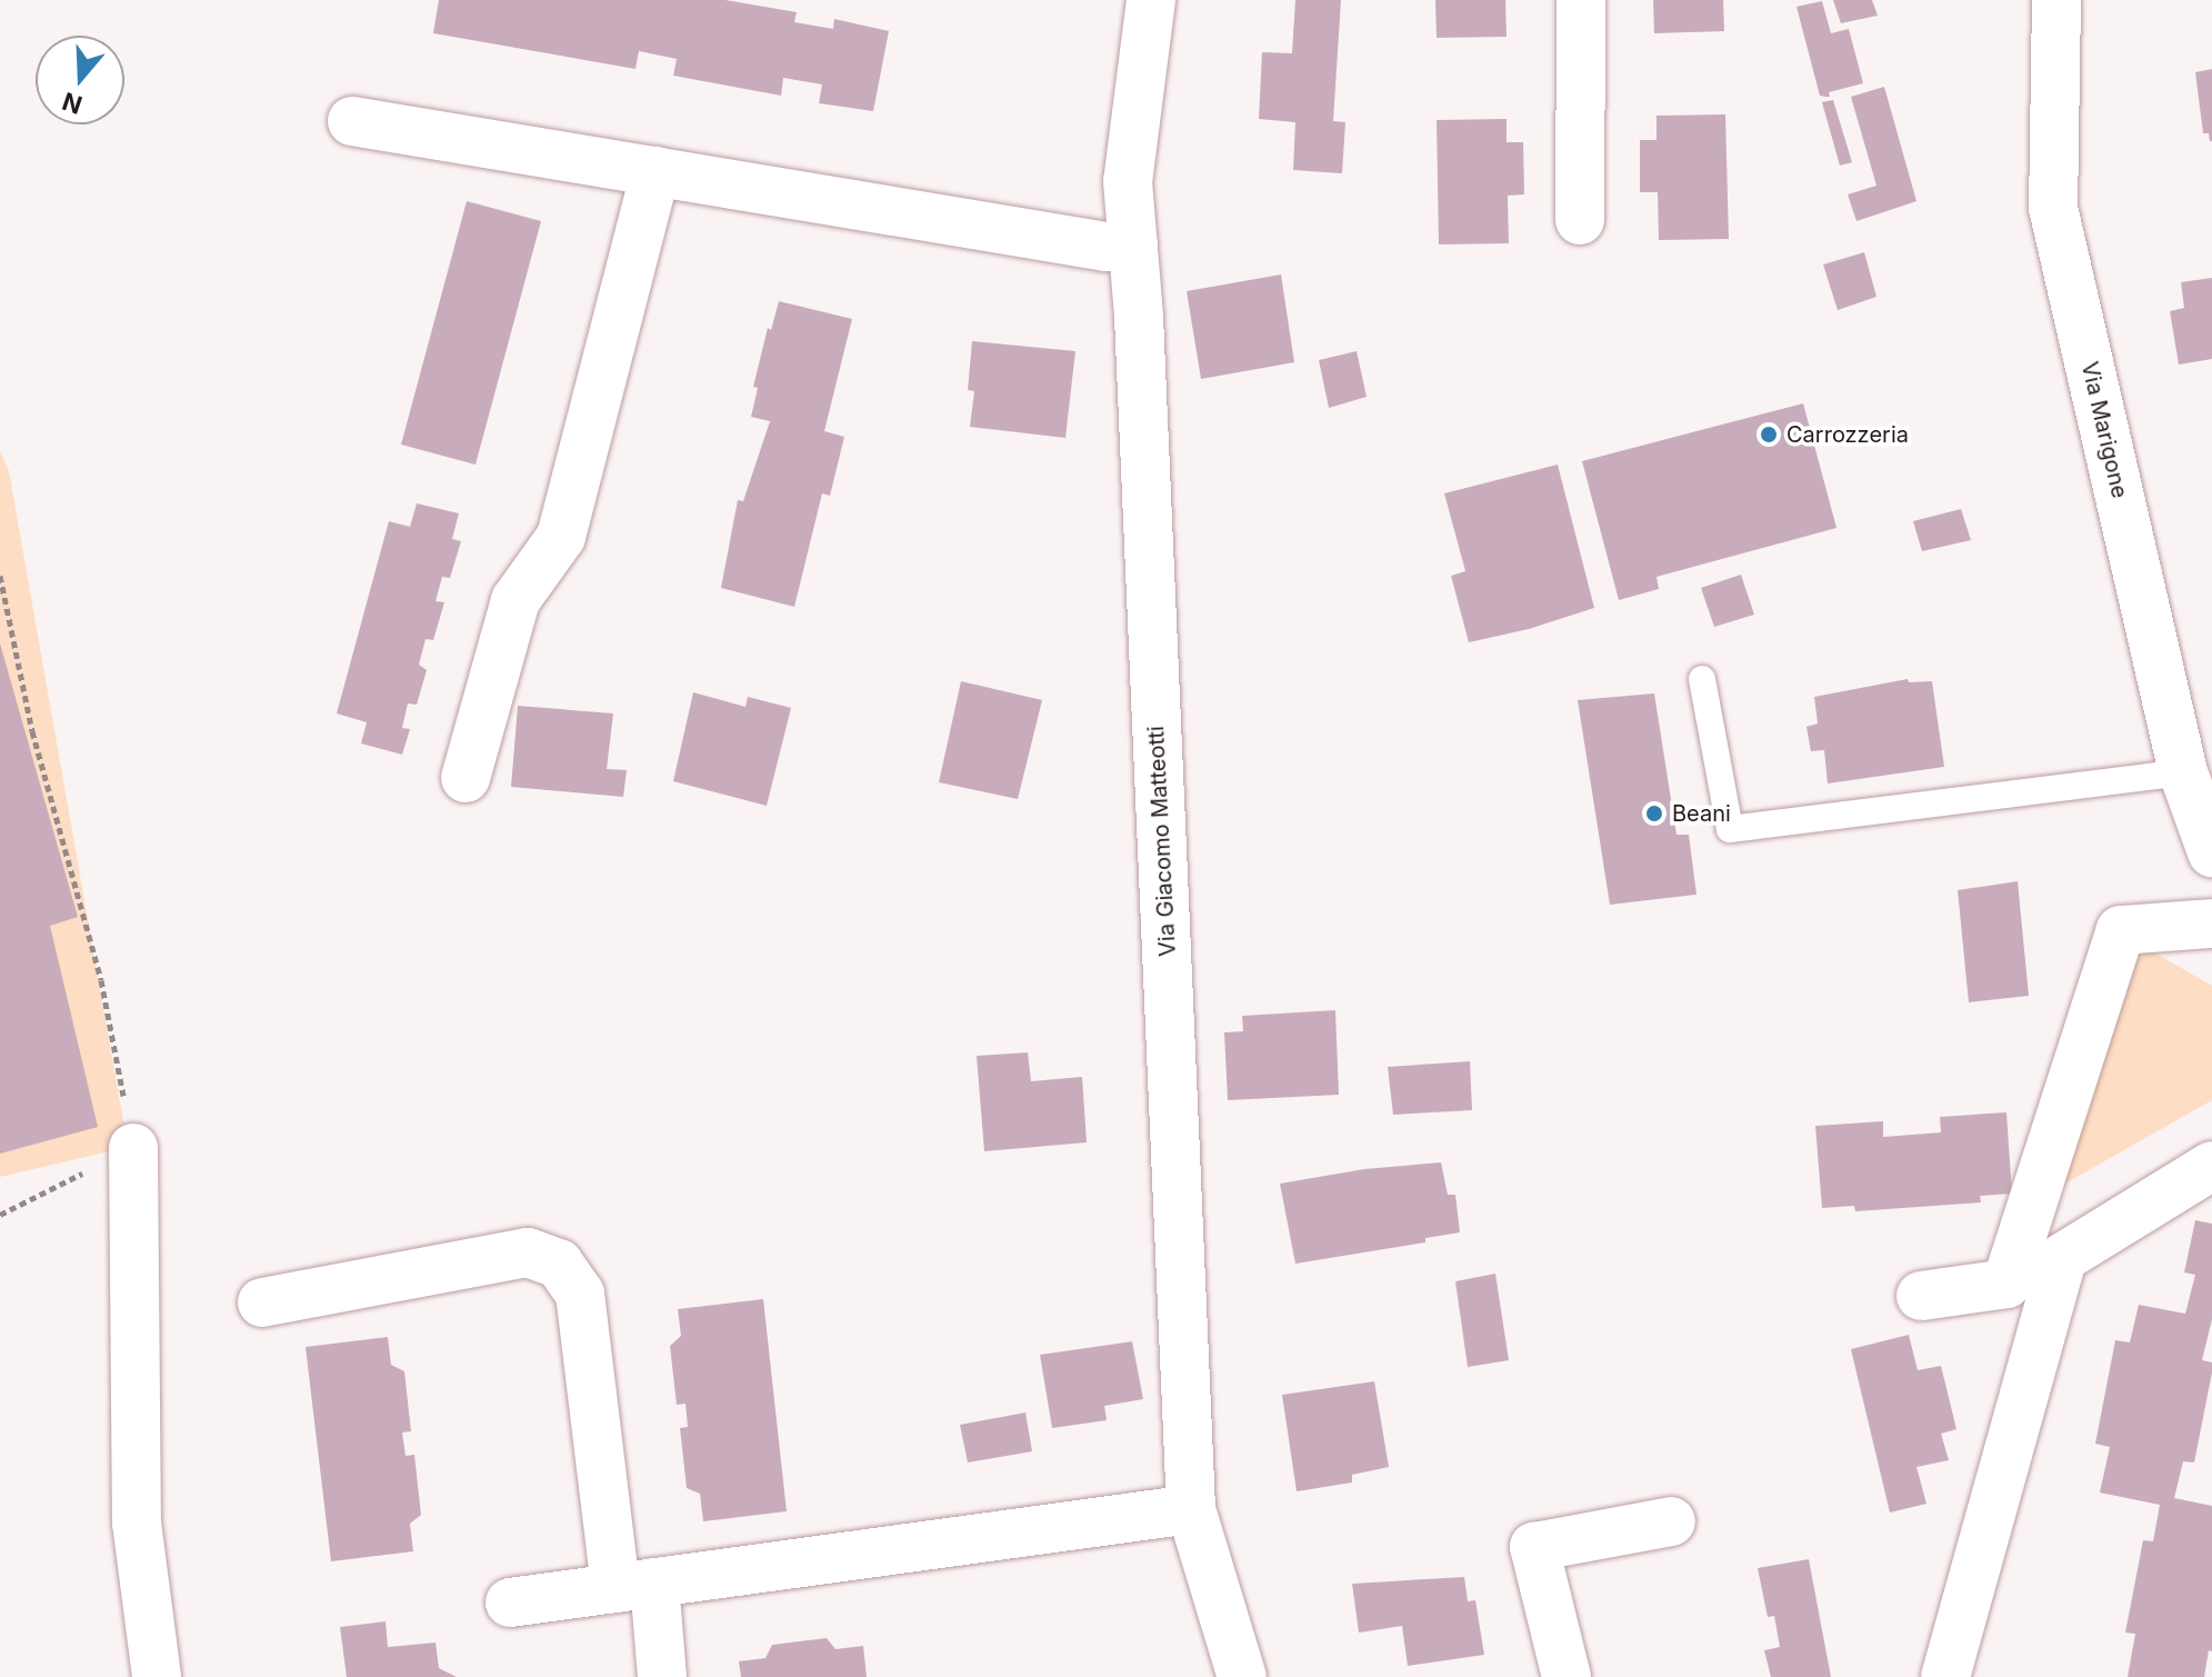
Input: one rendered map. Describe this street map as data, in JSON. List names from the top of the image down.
{
  "streets": {
    "street": ["Via Marigone", "Via Giacomo Matteotti"]
  },
  "places": ["Carrozzeria", "Beani"],
  "north": "bottom"
}
